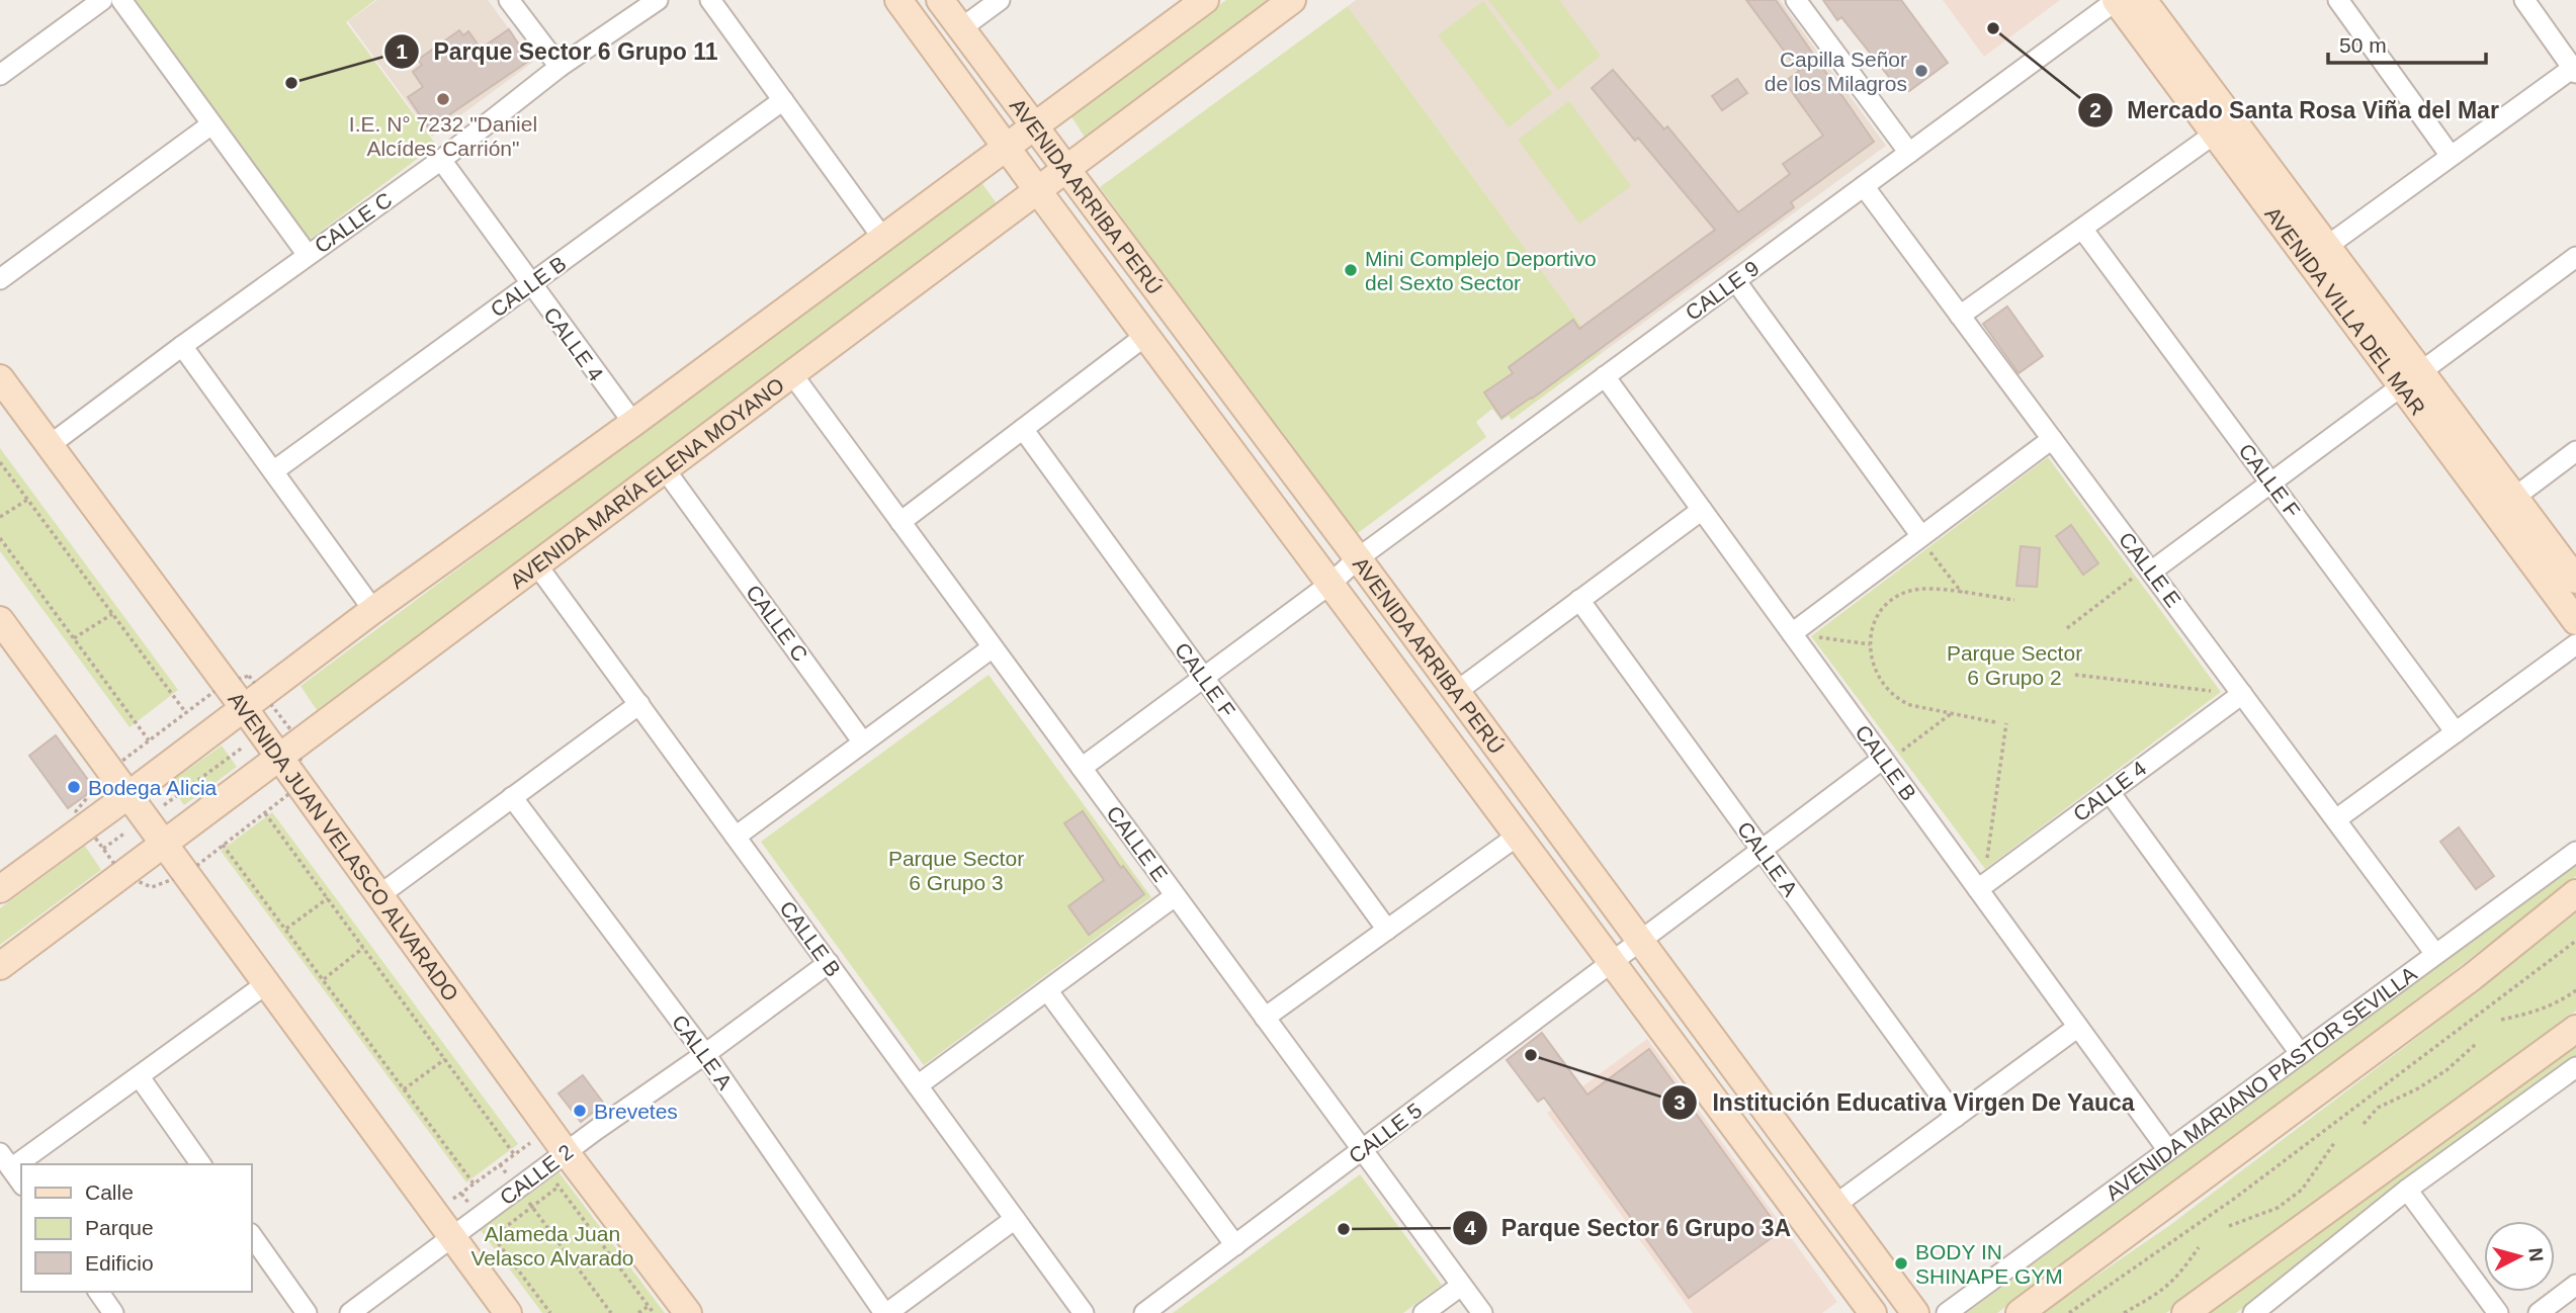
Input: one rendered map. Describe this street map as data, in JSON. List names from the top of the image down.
{
  "streets": {
    "street": [
      "AVENIDA ARRIBA PERÚ",
      "CALLE C",
      "CALLE B",
      "CALLE 9",
      "AVENIDA VILLA DEL MAR",
      "CALLE 4",
      "CALLE F",
      "AVENIDA MARÍA ELENA MOYANO",
      "CALLE E",
      "AVENIDA JUAN VELASCO ALVARADO",
      "CALLE A",
      "AVENIDA MARIANO PASTOR SEVILLA",
      "CALLE 5",
      "CALLE 2"
    ]
  },
  "crossings": [
    ["AVENIDA ARRIBA PERÚ", "CALLE 9"],
    ["AVENIDA ARRIBA PERÚ", "AVENIDA MARÍA ELENA MOYANO"],
    ["AVENIDA ARRIBA PERÚ", "CALLE 5"],
    ["CALLE C", "CALLE 4"],
    ["CALLE C", "AVENIDA MARÍA ELENA MOYANO"],
    ["CALLE C", "AVENIDA JUAN VELASCO ALVARADO"],
    ["CALLE B", "CALLE 9"],
    ["CALLE B", "CALLE 4"],
    ["CALLE B", "AVENIDA MARÍA ELENA MOYANO"],
    ["CALLE B", "AVENIDA MARIANO PASTOR SEVILLA"],
    ["CALLE B", "CALLE 2"],
    ["CALLE 9", "AVENIDA VILLA DEL MAR"],
    ["CALLE 9", "CALLE F"],
    ["CALLE 9", "CALLE E"],
    ["CALLE 4", "CALLE E"],
    ["AVENIDA MARÍA ELENA MOYANO", "CALLE E"],
    ["AVENIDA MARÍA ELENA MOYANO", "AVENIDA JUAN VELASCO ALVARADO"],
    ["CALLE E", "AVENIDA MARIANO PASTOR SEVILLA"],
    ["CALLE E", "CALLE 5"],
    ["AVENIDA JUAN VELASCO ALVARADO", "CALLE 2"],
    ["CALLE A", "CALLE 2"]
  ],
  "parks": ["Parque Sector 6 Grupo 2", "Parque Sector 6 Grupo 3", "Alameda Juan Velasco Alvarado"],
  "places": [
    "Mercado Santa Rosa Viña del Mar",
    "Capilla Señor de los Milagros",
    "Parque Sector 6 Grupo 11",
    "I.E. N° 7232 \"Daniel Alcídes Carrión\"",
    "Mini Complejo Deportivo del Sexto Sector",
    "Bodega Alicia",
    "Institución Educativa Virgen De Yauca",
    "Brevetes",
    "Parque Sector 6 Grupo 3A",
    "BODY IN SHINAPE GYM"
  ],
  "legend": ["Calle", "Parque", "Edificio"],
  "scale_bar": "50 m",
  "north": "right"
}
